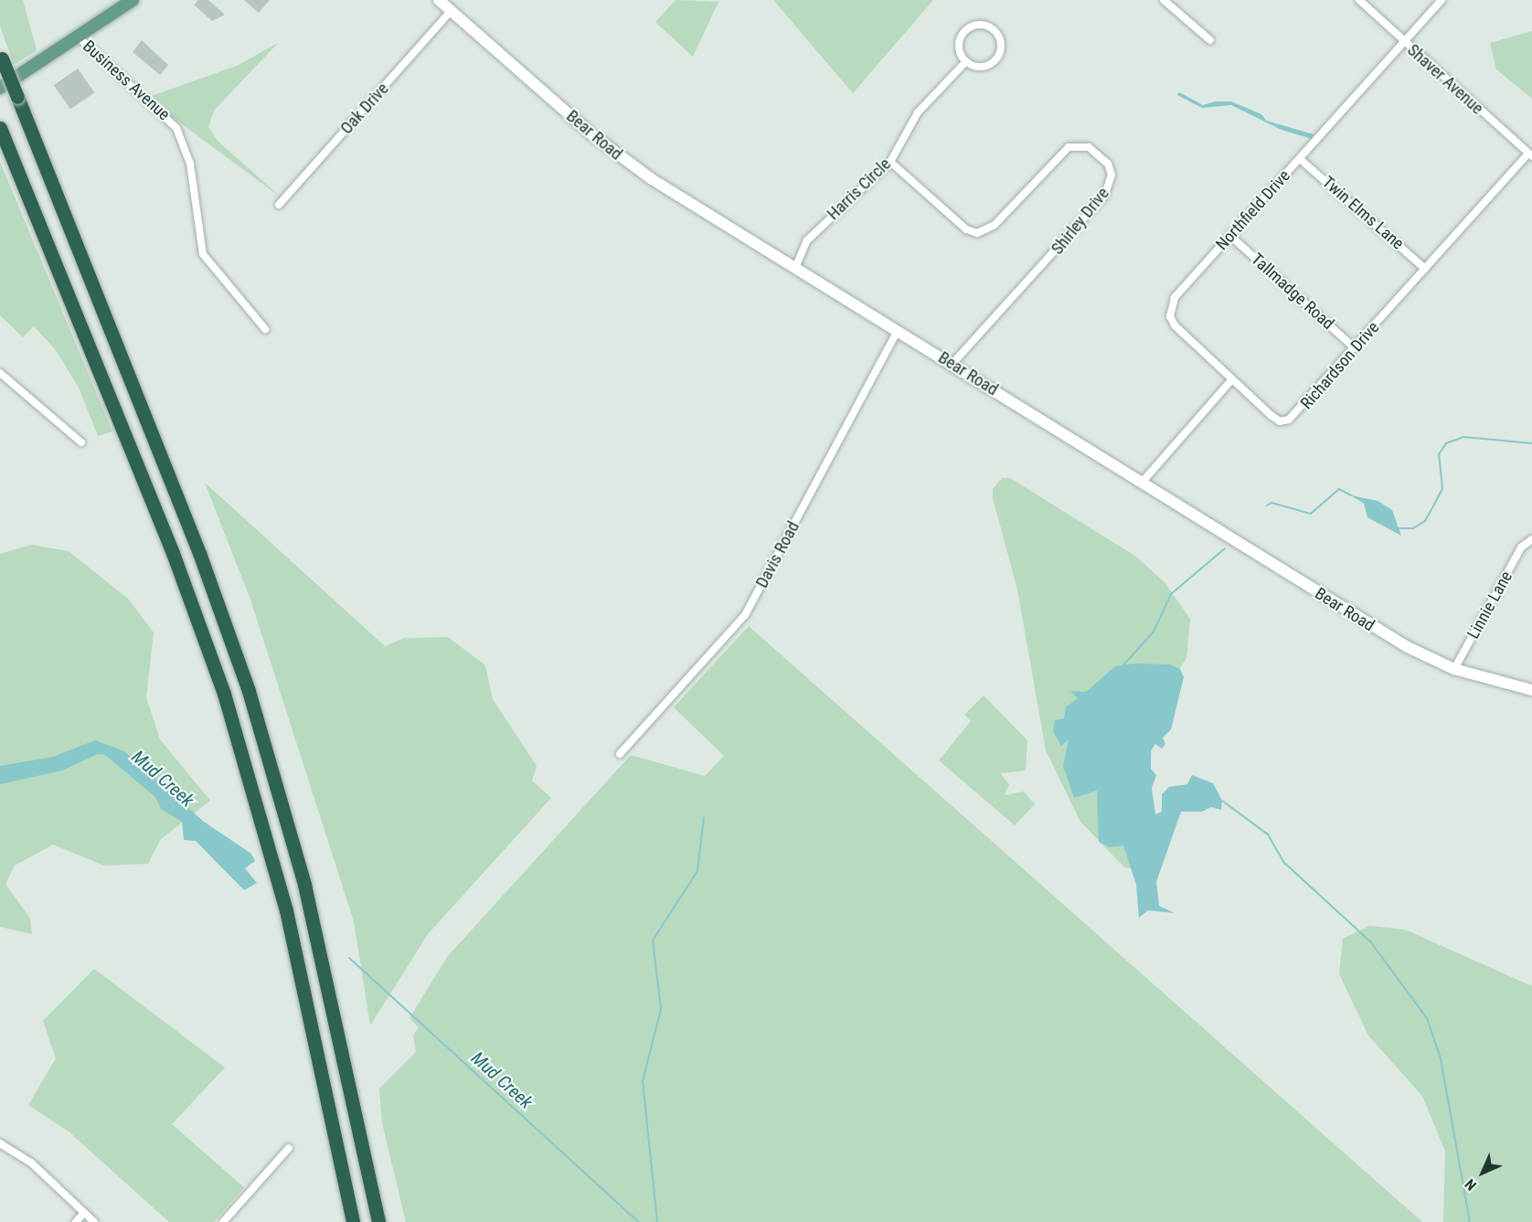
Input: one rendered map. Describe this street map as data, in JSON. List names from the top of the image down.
{
  "streets": {
    "main road": ["Bear Road"],
    "street": [
      "Shaver Avenue",
      "Business Avenue",
      "Oak Drive",
      "Harris Circle",
      "Northfield Drive",
      "Twin Elms Lane",
      "Shirley Drive",
      "Tallmadge Road",
      "Richardson Drive",
      "Davis Road",
      "Linnie Lane"
    ]
  },
  "crossings": [
    ["Shaver Avenue", "Northfield Drive"],
    ["Shaver Avenue", "Richardson Drive"],
    ["Oak Drive", "Bear Road"],
    ["Bear Road", "Harris Circle"],
    ["Bear Road", "Shirley Drive"],
    ["Bear Road", "Davis Road"],
    ["Bear Road", "Linnie Lane"],
    ["Harris Circle", "Shirley Drive"],
    ["Northfield Drive", "Twin Elms Lane"],
    ["Northfield Drive", "Tallmadge Road"],
    ["Northfield Drive", "Richardson Drive"],
    ["Twin Elms Lane", "Richardson Drive"],
    ["Tallmadge Road", "Richardson Drive"]
  ],
  "water": ["Mud Creek"],
  "north": "bottom left"
}
